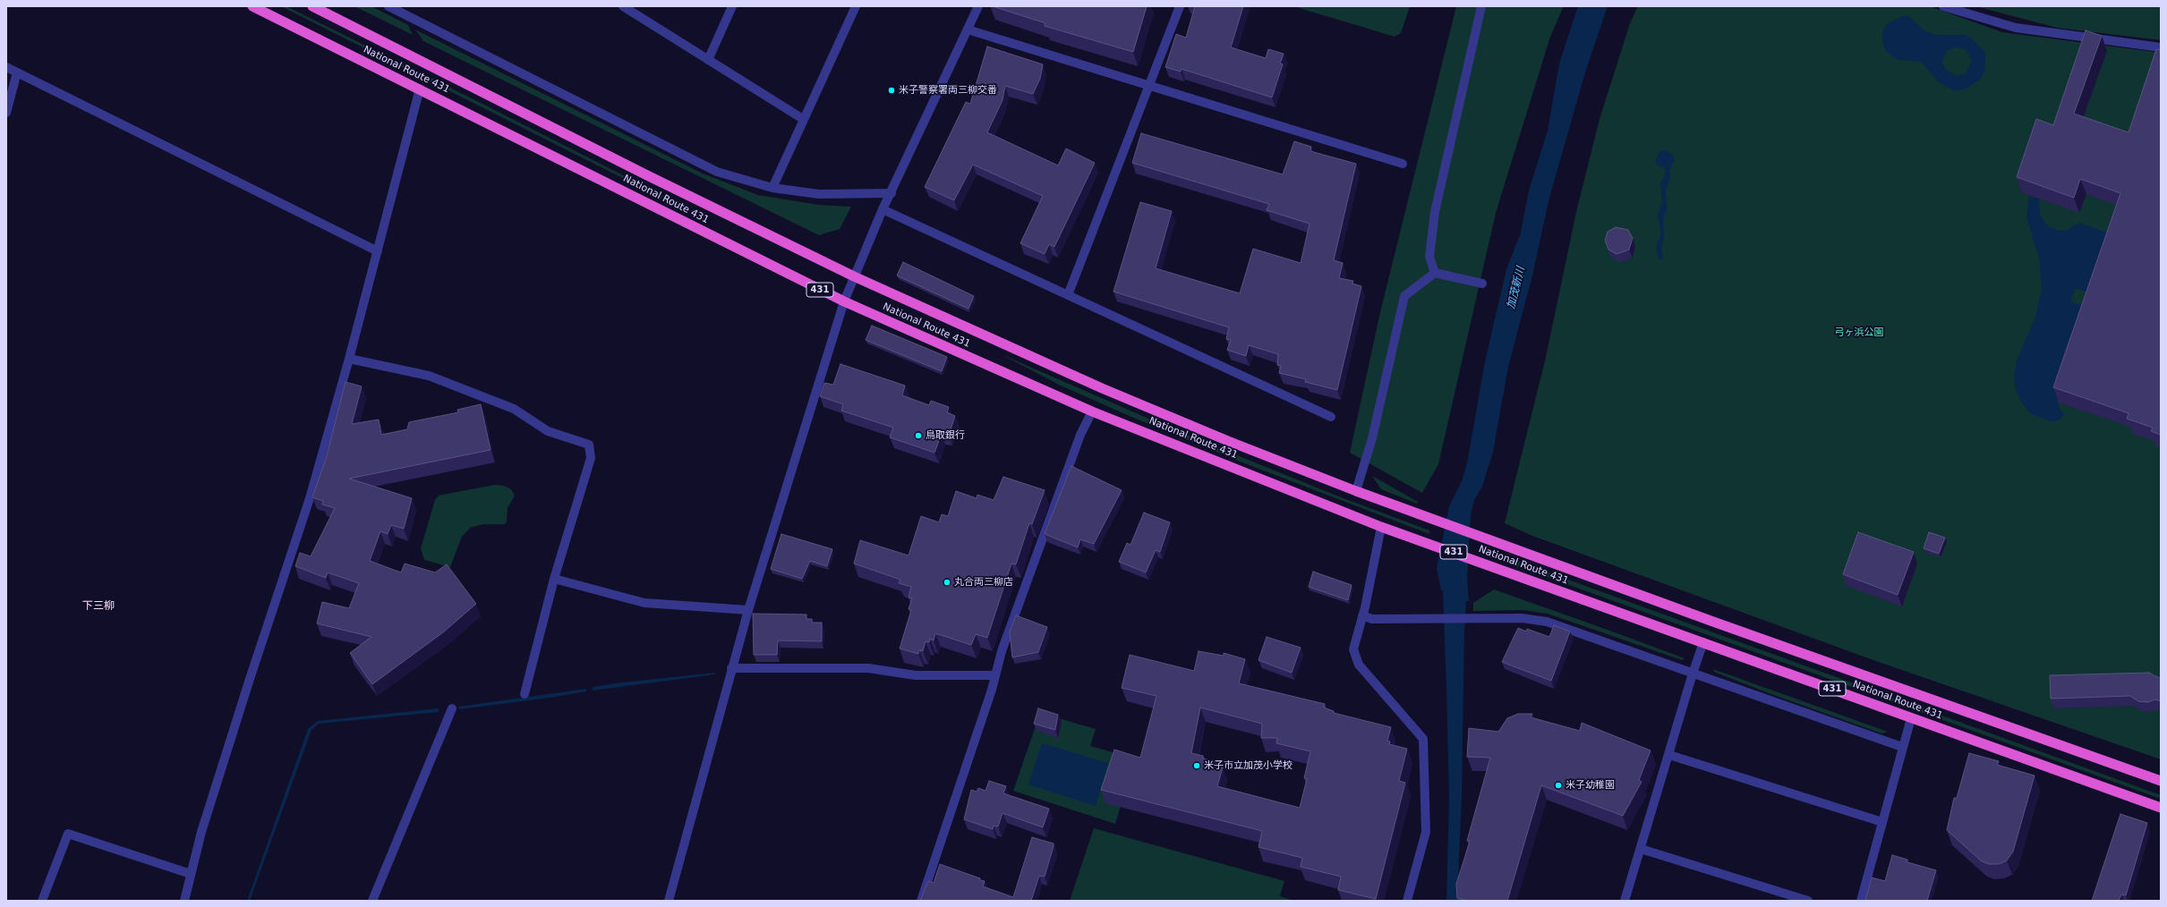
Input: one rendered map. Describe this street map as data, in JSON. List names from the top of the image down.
{
  "streets": {
    "highway": ["National Route 431", "431"]
  },
  "districts": ["下三柳"],
  "water": ["加茂新川"],
  "parks": ["弓ヶ浜公園"],
  "places": [
    "米子警察署両三柳交番",
    "鳥取銀行",
    "丸合両三柳店",
    "米子市立加茂小学校",
    "米子幼稚園"
  ]
}
